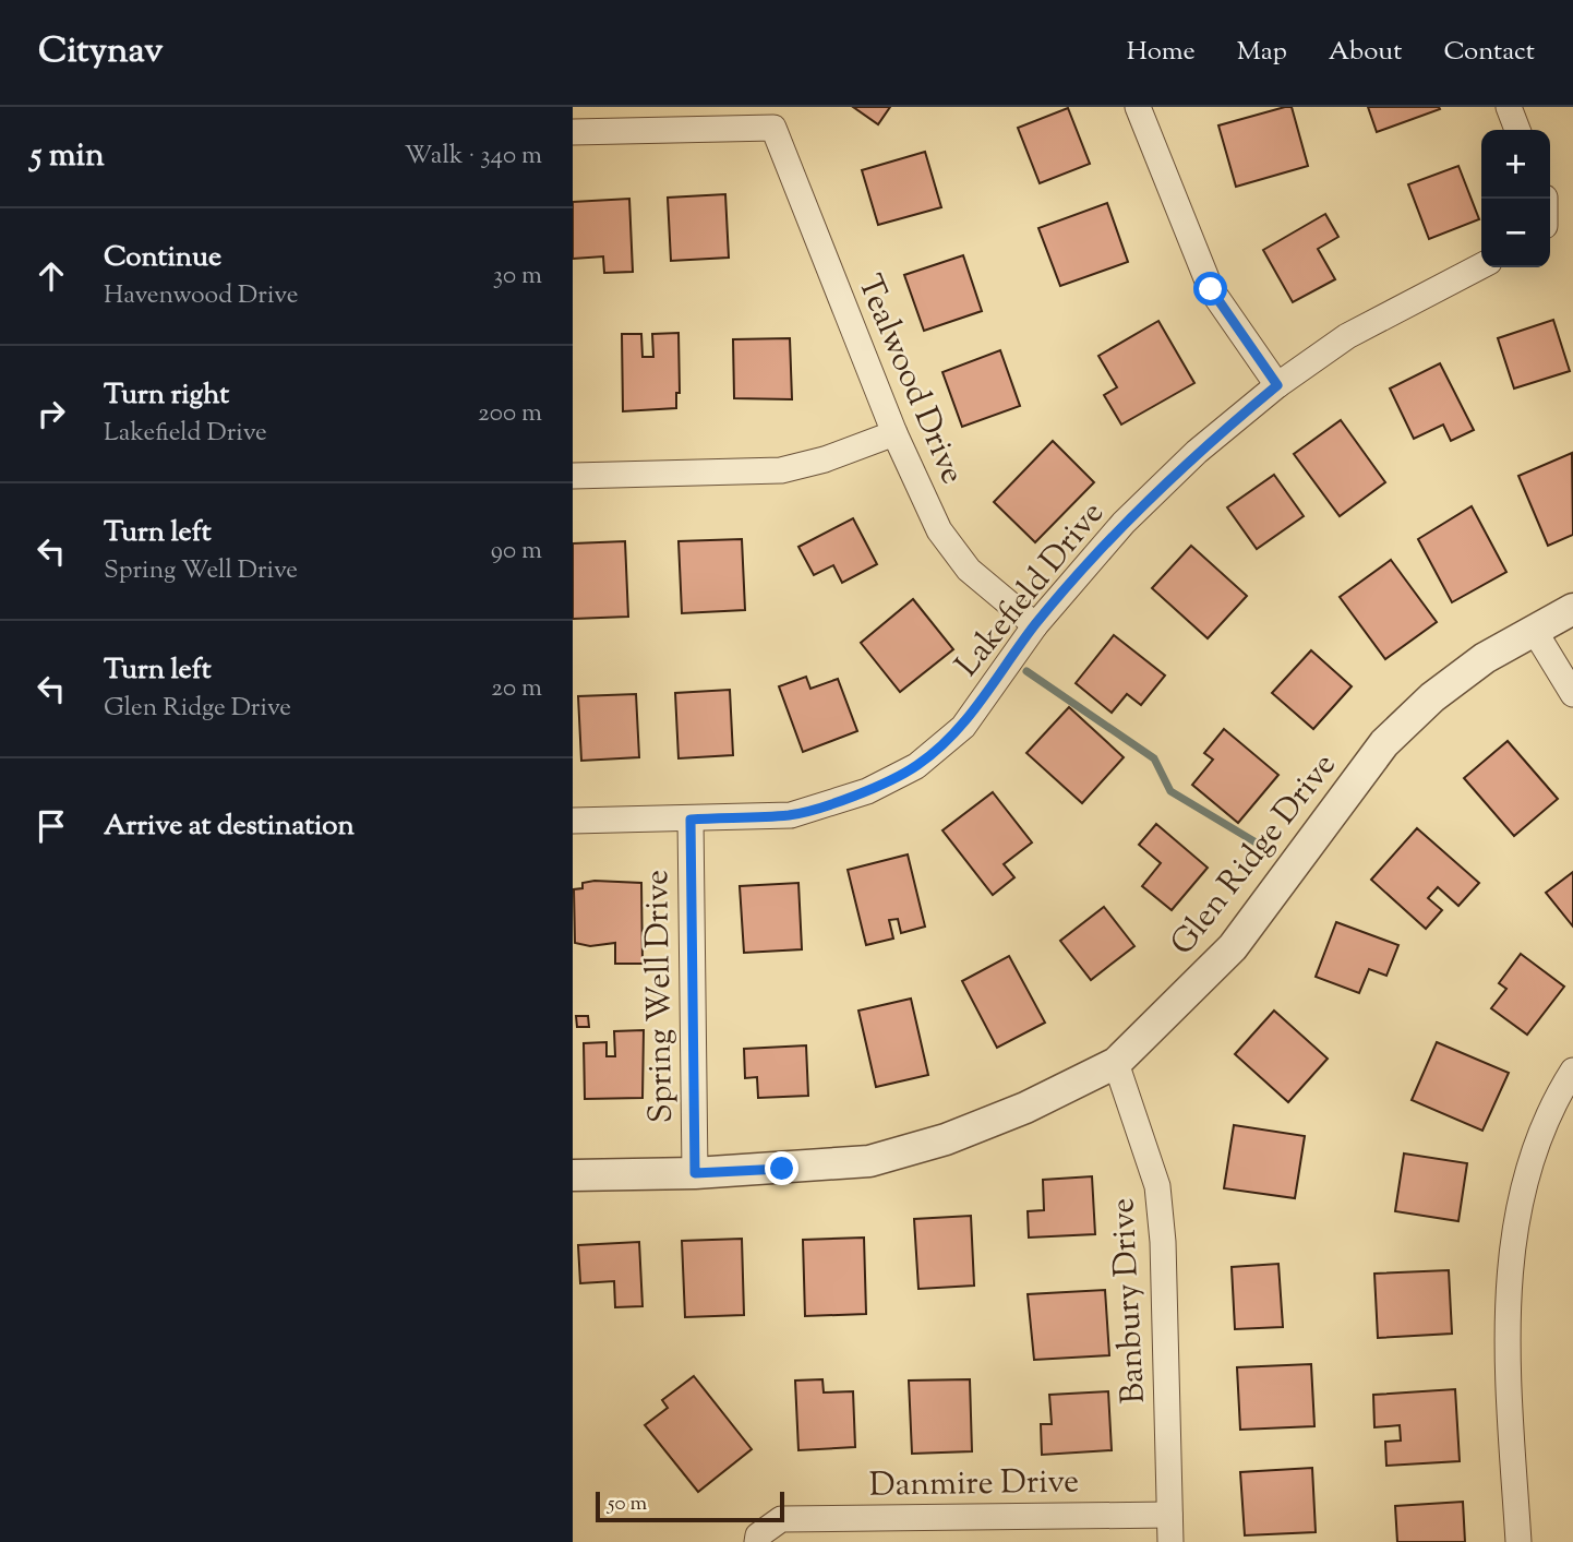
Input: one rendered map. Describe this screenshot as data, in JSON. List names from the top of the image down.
{
  "streets": {
    "street": [
      "Tealwood Drive",
      "Lakefield Drive",
      "Glen Ridge Drive",
      "Spring Well Drive",
      "Banbury Drive",
      "Danmire Drive"
    ]
  },
  "crossings": [
    ["Tealwood Drive", "Lakefield Drive"],
    ["Lakefield Drive", "Spring Well Drive"],
    ["Glen Ridge Drive", "Spring Well Drive"],
    ["Glen Ridge Drive", "Banbury Drive"],
    ["Banbury Drive", "Danmire Drive"]
  ],
  "scale_bar": "50 m",
  "page": {
    "header": "Citynav",
    "nav": [
      "Home",
      "Map",
      "About",
      "Contact"
    ],
    "heading": ["5 min", "Walk · 340 m"],
    "map_buttons": ["+", "−"],
    "list": [
      ["Continue", "Havenwood Drive", "30 m"],
      ["Turn right", "Lakefield Drive", "200 m"],
      ["Turn left", "Spring Well Drive", "90 m"],
      ["Turn left", "Glen Ridge Drive", "20 m"],
      "Arrive at destination"
    ],
    "scale": "50 m"
  }
}
